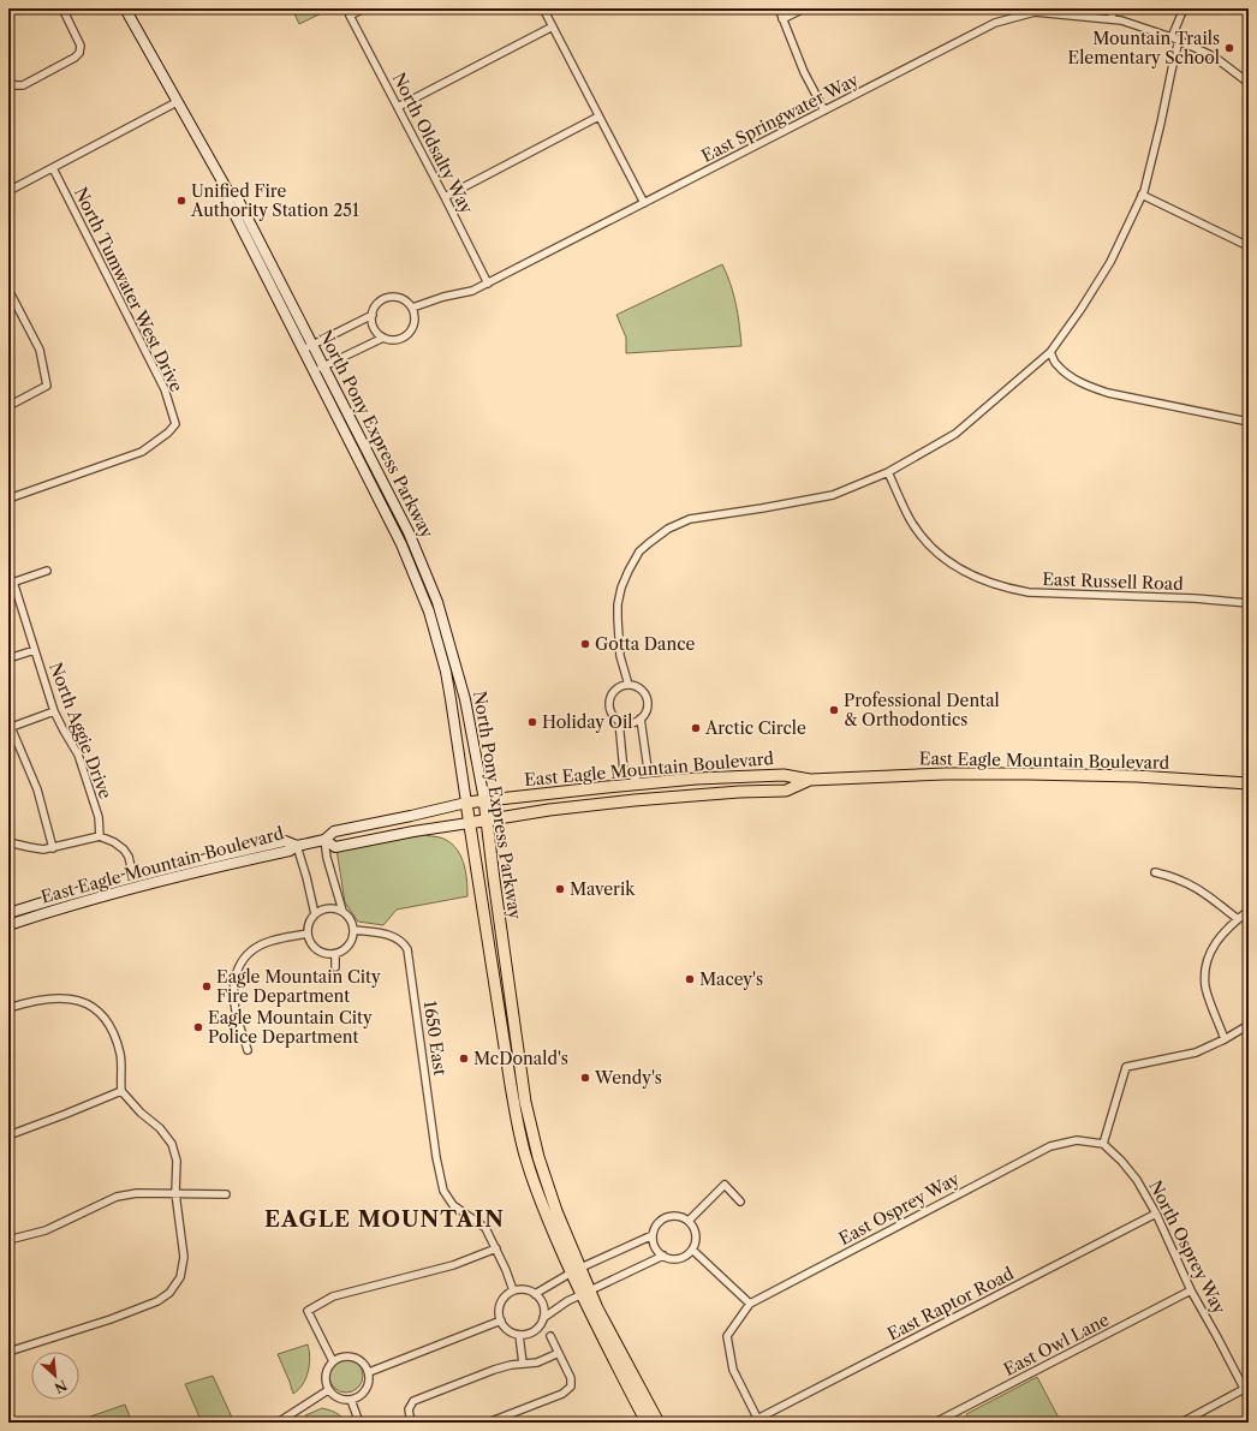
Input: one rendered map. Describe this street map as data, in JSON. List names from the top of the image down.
{
  "streets": {
    "main road": ["North Pony Express Parkway", "East Eagle Mountain Boulevard"],
    "street": [
      "East Springwater Way",
      "North Oldsalty Way",
      "North Tumwater West Drive",
      "East Russell Road",
      "North Aggie Drive",
      "1650 East",
      "East Osprey Way",
      "North Osprey Way",
      "East Raptor Road",
      "East Owl Lane"
    ]
  },
  "crossings": [
    ["East Springwater Way", "North Oldsalty Way"],
    ["North Pony Express Parkway", "East Eagle Mountain Boulevard"],
    ["East Osprey Way", "North Osprey Way"],
    ["East Osprey Way", "East Raptor Road"],
    ["North Osprey Way", "East Raptor Road"],
    ["North Osprey Way", "East Owl Lane"]
  ],
  "districts": ["EAGLE MOUNTAIN"],
  "places": [
    "Mountain Trails Elementary School",
    "Unified Fire Authority Station 251",
    "Gotta Dance",
    "Professional Dental & Orthodontics",
    "Holiday Oil",
    "Arctic Circle",
    "Maverik",
    "Macey's",
    "Eagle Mountain City Fire Department",
    "Eagle Mountain City Police Department",
    "McDonald's",
    "Wendy's"
  ],
  "north": "bottom right"
}
